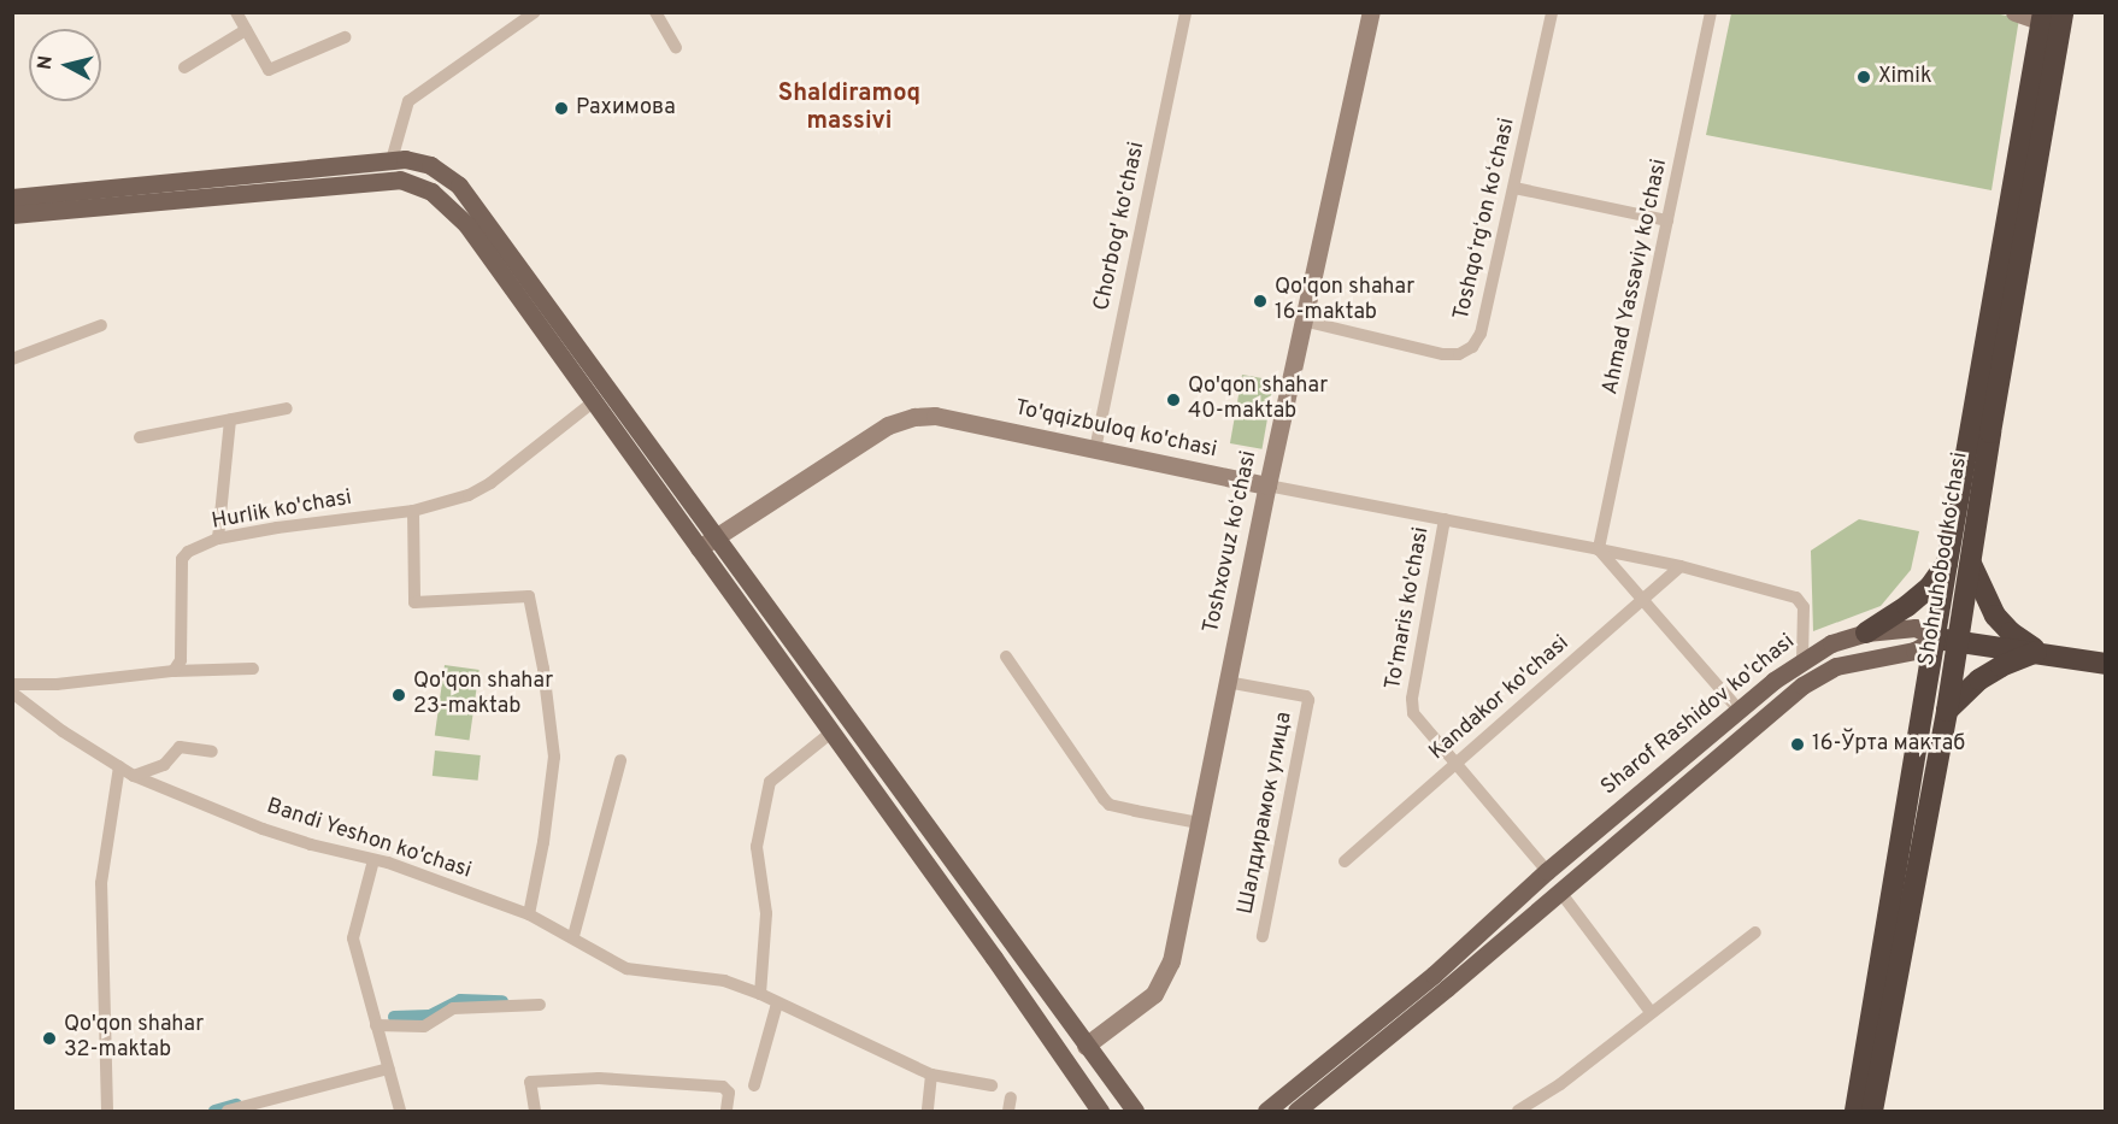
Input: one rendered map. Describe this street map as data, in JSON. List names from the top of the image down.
{
  "streets": {
    "highway": ["Shohruhobod koʻchasi"],
    "main road": ["Sharof Rashidov ko'chasi"],
    "street": [
      "Toshqoʻrgʻon koʻchasi",
      "Chorbog' ko'chasi",
      "Ahmad Yassaviy ko'chasi",
      "To'qqizbuloq ko'chasi",
      "Hurlik ko'chasi",
      "Toshxovuz koʻchasi",
      "To'maris ko'chasi",
      "Kandakor ko'chasi",
      "Шалдирамок улица",
      "Bandi Yeshon ko'chasi"
    ]
  },
  "crossings": [
    ["Toshqoʻrgʻon koʻchasi", "Toshxovuz koʻchasi"],
    ["Chorbog' ko'chasi", "To'qqizbuloq ko'chasi"],
    ["Ahmad Yassaviy ko'chasi", "To'qqizbuloq ko'chasi"],
    ["To'qqizbuloq ko'chasi", "Toshxovuz koʻchasi"],
    ["To'qqizbuloq ko'chasi", "To'maris ko'chasi"],
    ["To'qqizbuloq ko'chasi", "Kandakor ko'chasi"],
    ["To'qqizbuloq ko'chasi", "Sharof Rashidov ko'chasi"],
    ["Toshxovuz koʻchasi", "Шалдирамок улица"],
    ["Shohruhobod koʻchasi", "Sharof Rashidov ko'chasi"],
    ["To'maris ko'chasi", "Kandakor ko'chasi"],
    ["To'maris ko'chasi", "Sharof Rashidov ko'chasi"]
  ],
  "districts": ["Shaldiramoq massivi"],
  "places": [
    "Ximik",
    "Рахимова",
    "Qo'qon shahar 16-maktab",
    "Qo'qon shahar 40-maktab",
    "Qo'qon shahar 23-maktab",
    "16-Ўрта мактаб",
    "Qo'qon shahar 32-maktab"
  ],
  "north": "left"
}
